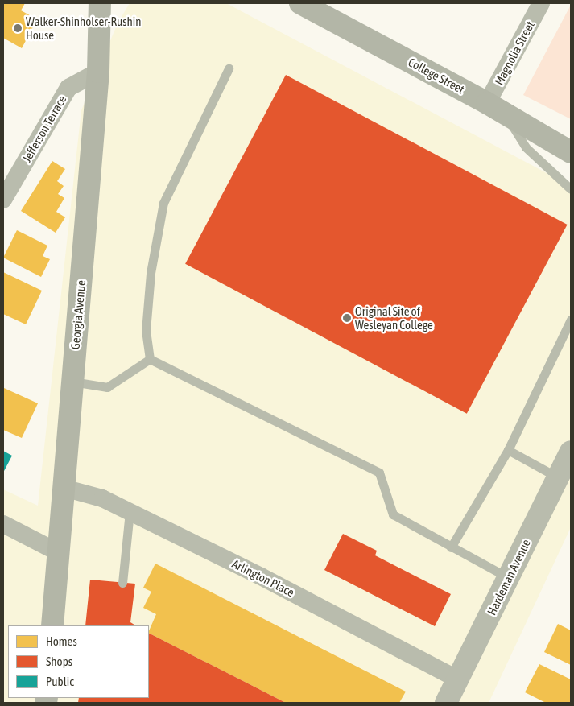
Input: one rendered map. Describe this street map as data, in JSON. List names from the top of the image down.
{
  "streets": {
    "main road": ["College Street", "Georgia Avenue"],
    "street": [
      "Magnolia Street",
      "Jefferson Terrace",
      "Hardeman Avenue",
      "Arlington Place"
    ]
  },
  "crossings": [
    ["Magnolia Street", "College Street"],
    ["Jefferson Terrace", "Georgia Avenue"],
    ["Georgia Avenue", "Arlington Place"],
    ["Hardeman Avenue", "Arlington Place"]
  ],
  "places": ["Walker-Shinholser-Rushin House", "Original Site of Wesleyan College"],
  "legend": ["Homes", "Shops", "Public"]
}
